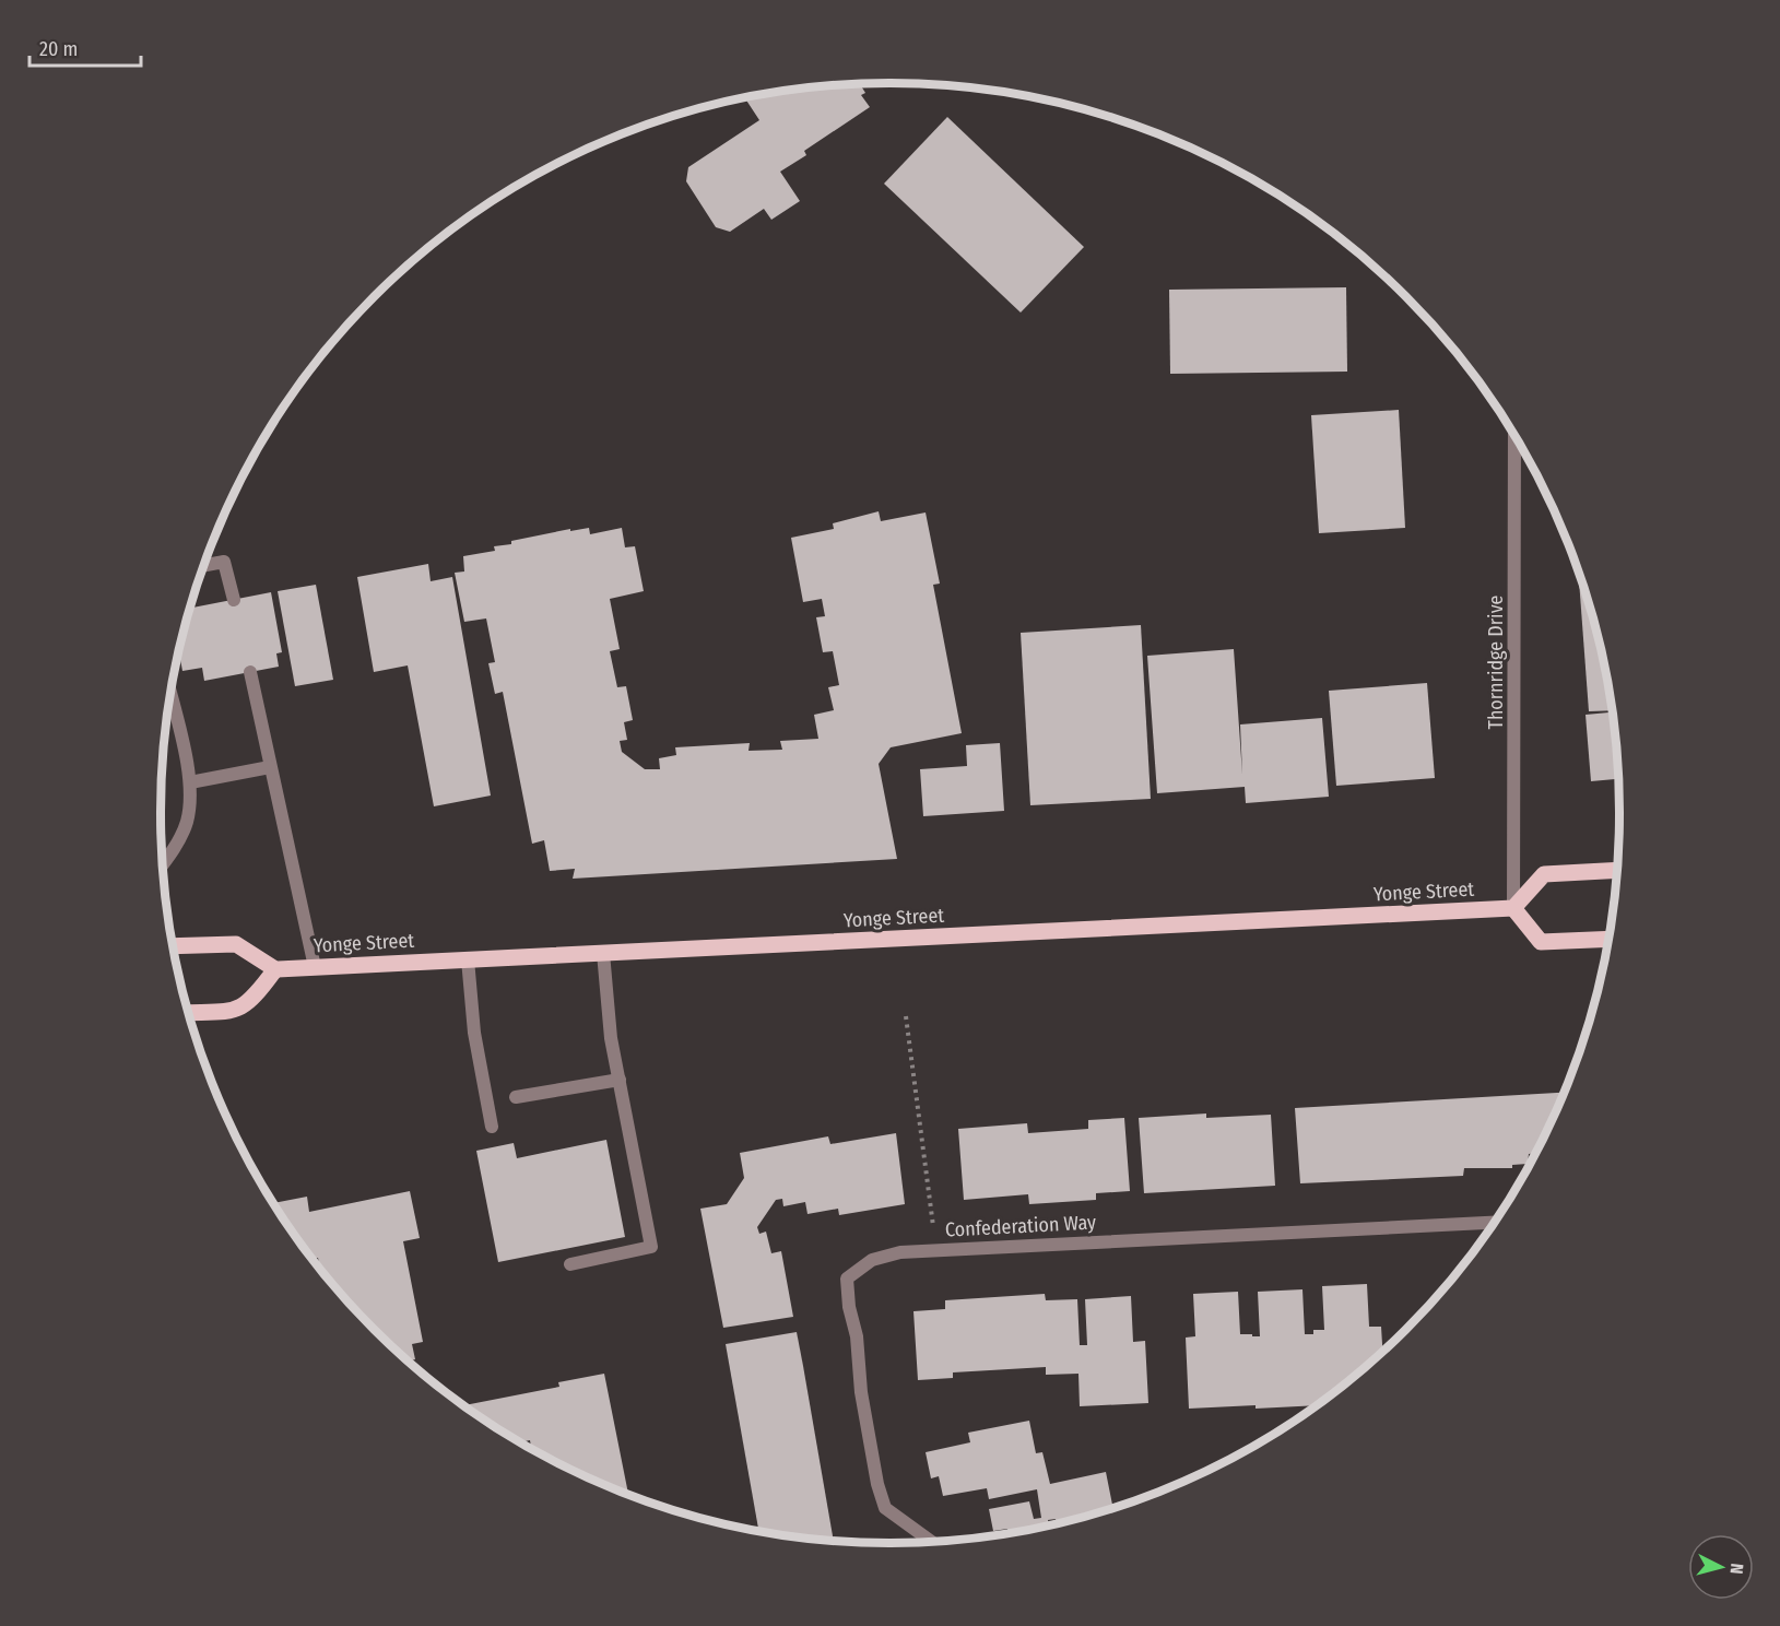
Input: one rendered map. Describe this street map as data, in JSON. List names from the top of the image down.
{
  "streets": {
    "main road": ["Yonge Street"],
    "street": ["Thornridge Drive", "Confederation Way"]
  },
  "crossings": [
    ["Thornridge Drive", "Yonge Street"]
  ],
  "scale_bar": "20 m",
  "north": "right"
}
